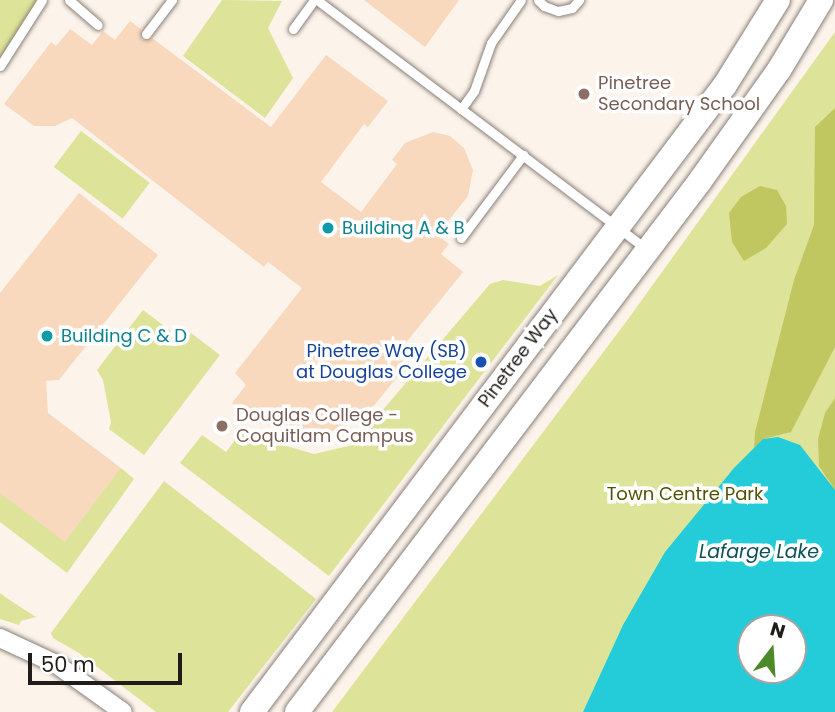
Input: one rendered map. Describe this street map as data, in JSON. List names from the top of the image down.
{
  "streets": {
    "main road": ["Pinetree Way"]
  },
  "water": ["Lafarge Lake"],
  "parks": ["Town Centre Park"],
  "places": [
    "Pinetree Secondary School",
    "Building A & B",
    "Building C & D",
    "Pinetree Way (SB) at Douglas College",
    "Douglas College - Coquitlam Campus"
  ],
  "scale_bar": "50 m",
  "north": "top"
}
